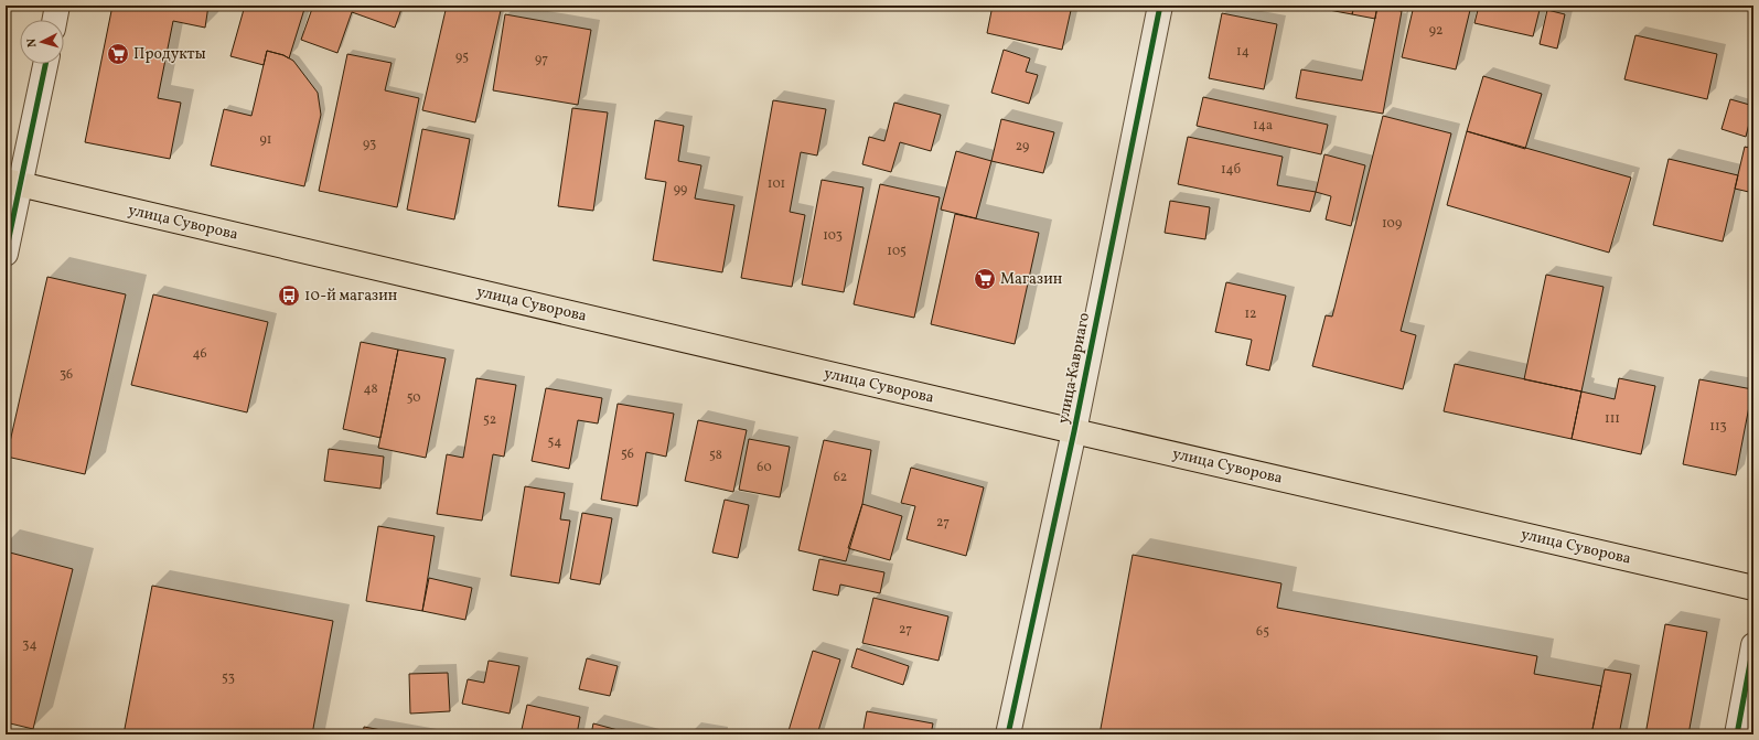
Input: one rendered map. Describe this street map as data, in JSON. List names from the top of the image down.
{
  "streets": {
    "main road": ["улица Суворова"],
    "street": ["улица Кавриаго"]
  },
  "crossings": [
    ["улица Суворова", "улица Кавриаго"]
  ],
  "places": {
    "supermarket": ["Продукты", "Магазин"],
    "bus stop": ["10-й магазин"]
  },
  "house_numbers": [
    "92",
    "14",
    "95",
    "97",
    "14а",
    "91",
    "93",
    "29",
    "14б",
    "101",
    "99",
    "109",
    "103",
    "105",
    "12",
    "46",
    "36",
    "48",
    "50",
    "111",
    "52",
    "113",
    "54",
    "56",
    "58",
    "60",
    "62",
    "27",
    "27",
    "65",
    "34",
    "53"
  ],
  "north": "left"
}
